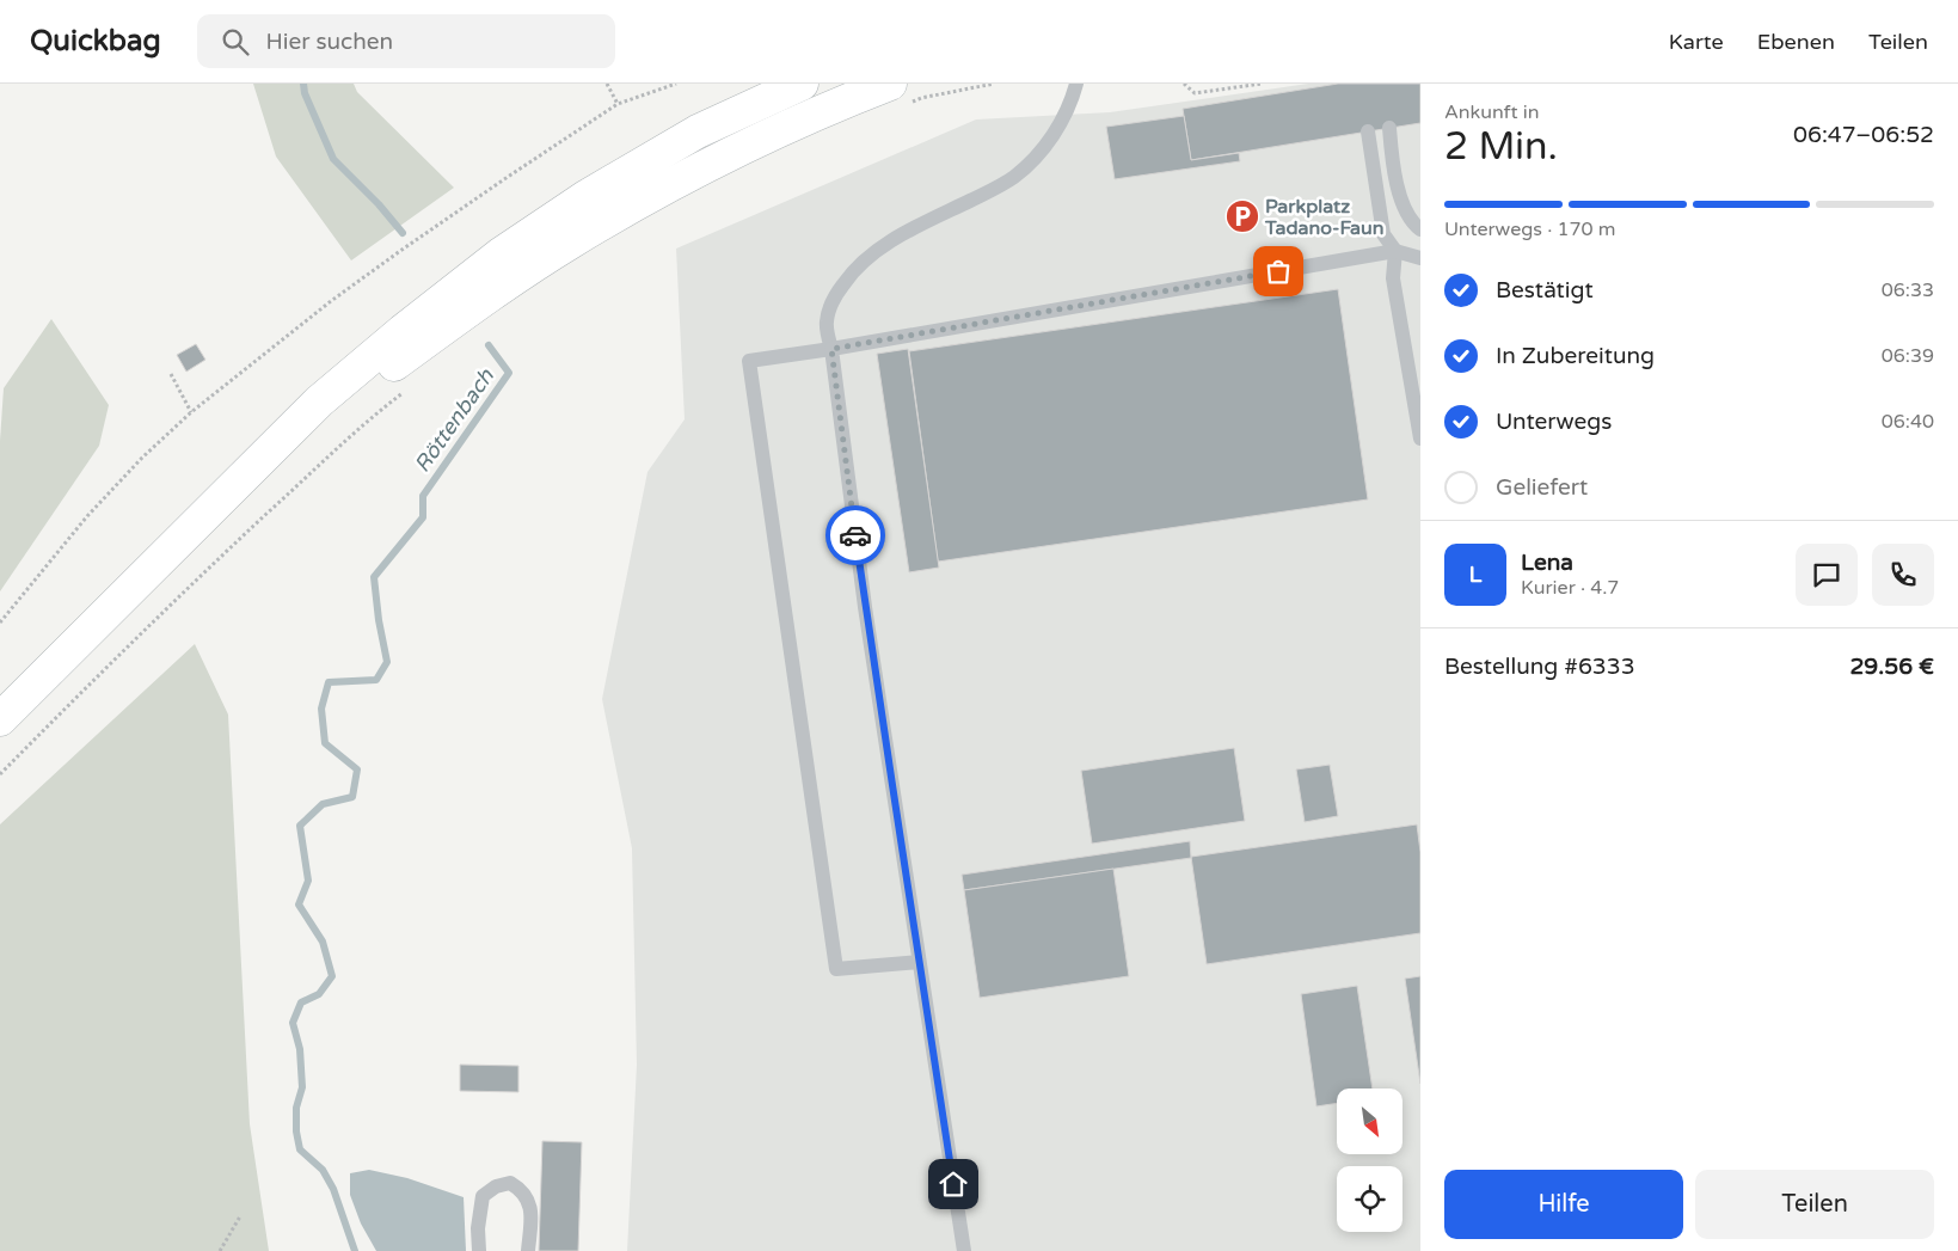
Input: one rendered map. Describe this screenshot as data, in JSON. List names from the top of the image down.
{
  "water": ["Röttenbach"],
  "places": {
    "parking": ["Parkplatz Tadano-Faun"]
  },
  "north": "bottom right",
  "page": {
    "header": "Quickbag",
    "search": "Hier suchen",
    "nav": ["Karte", "Ebenen", "Teilen"],
    "heading": ["2 Min.", "Ankunft in", "06:47–06:52"],
    "panel": [
      "Lena",
      "Kurier · 4.7",
      "Bestellung #6333",
      "29.56 €"
    ],
    "bar": "Unterwegs · 170 m",
    "list": [
      ["Bestätigt", "06:33"],
      ["In Zubereitung", "06:39"],
      ["Unterwegs", "06:40"],
      "Geliefert"
    ],
    "round": "L",
    "buttons": ["Hilfe", "Teilen"]
  }
}
